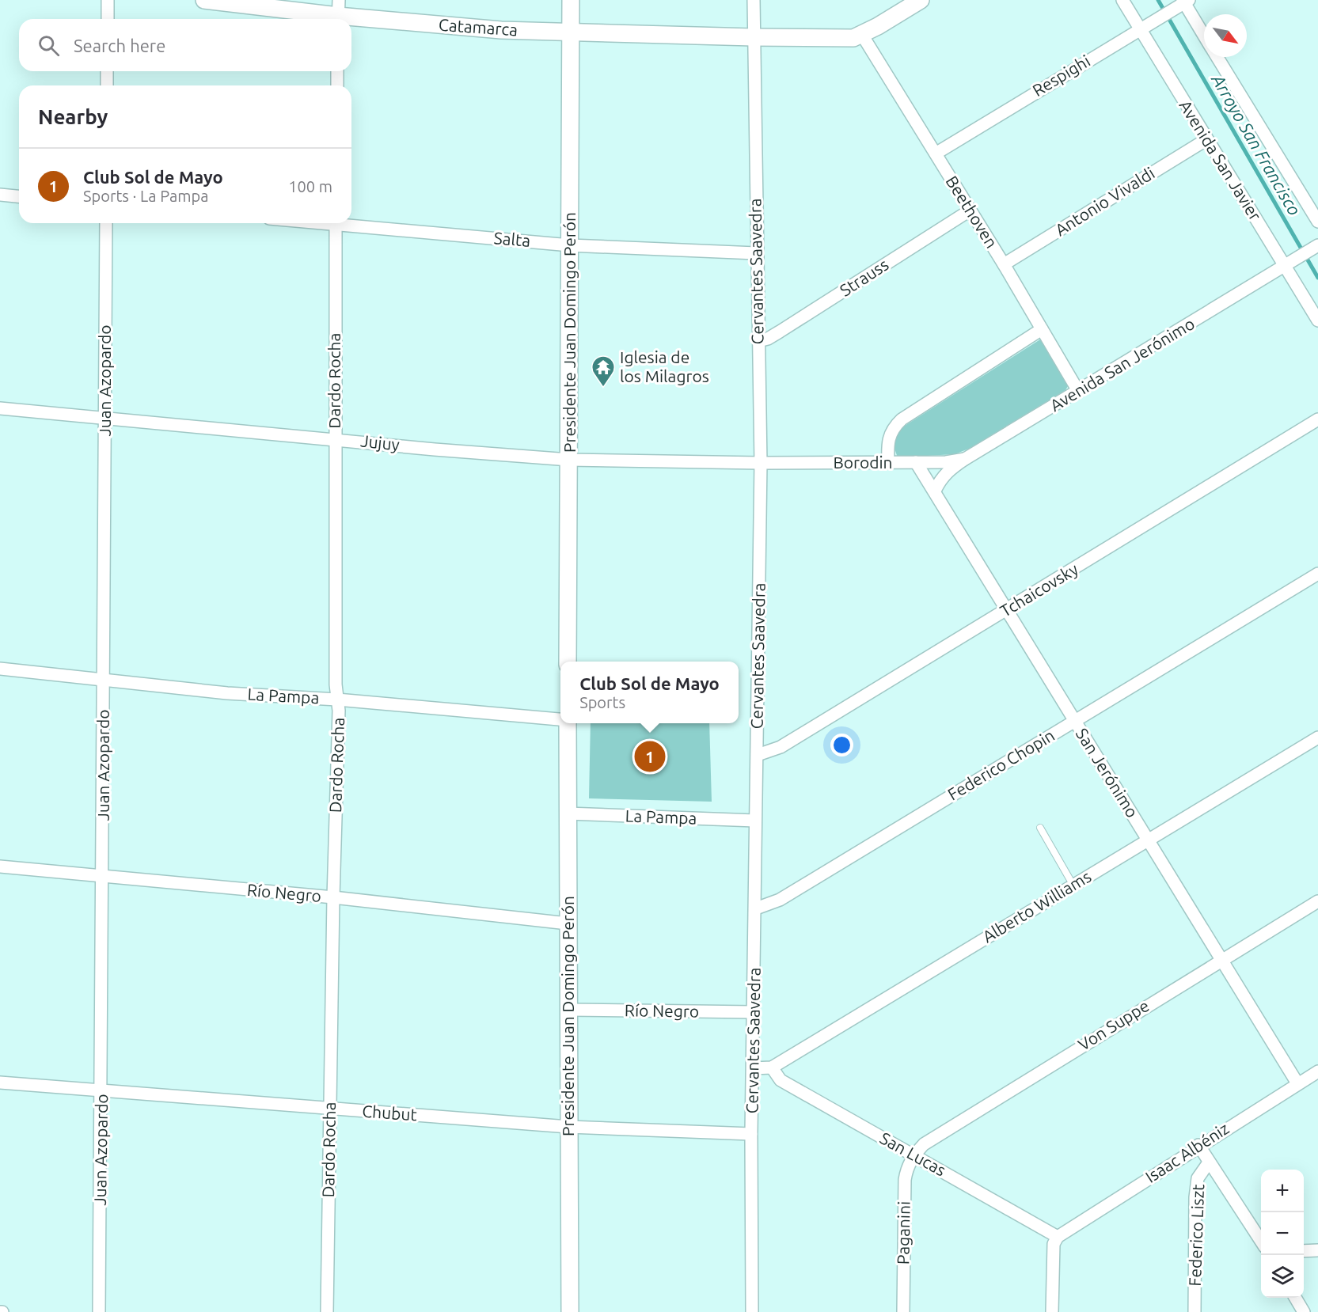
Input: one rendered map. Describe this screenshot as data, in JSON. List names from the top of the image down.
{
  "streets": {
    "street": [
      "Catamarca",
      "Respighi",
      "Avenida San Javier",
      "Antonio Vivaldi",
      "Beethoven",
      "Salta",
      "Cervantes Saavedra",
      "Strauss",
      "Presidente Juan Domingo Perón",
      "Avenida San Jerónimo",
      "Juan Azopardo",
      "Dardo Rocha",
      "Jujuy",
      "Borodin",
      "Tchaicovsky",
      "La Pampa",
      "Federico Chopin",
      "San Jerónimo",
      "Río Negro",
      "Alberto Williams",
      "Von Suppe",
      "Chubut",
      "Isaac Albéniz",
      "San Lucas",
      "Paganini",
      "Federico Liszt"
    ]
  },
  "crossings": [
    ["Catamarca", "Beethoven"],
    ["Catamarca", "Cervantes Saavedra"],
    ["Catamarca", "Presidente Juan Domingo Perón"],
    ["Respighi", "Avenida San Javier"],
    ["Respighi", "Beethoven"],
    ["Avenida San Javier", "Antonio Vivaldi"],
    ["Avenida San Javier", "Avenida San Jerónimo"],
    ["Antonio Vivaldi", "Beethoven"],
    ["Beethoven", "Strauss"],
    ["Beethoven", "Avenida San Jerónimo"],
    ["Salta", "Cervantes Saavedra"],
    ["Salta", "Presidente Juan Domingo Perón"],
    ["Cervantes Saavedra", "Strauss"],
    ["Cervantes Saavedra", "Jujuy"],
    ["Cervantes Saavedra", "Borodin"],
    ["Cervantes Saavedra", "Tchaicovsky"],
    ["Cervantes Saavedra", "La Pampa"],
    ["Cervantes Saavedra", "Federico Chopin"],
    ["Cervantes Saavedra", "Río Negro"],
    ["Cervantes Saavedra", "Alberto Williams"],
    ["Cervantes Saavedra", "Chubut"],
    ["Presidente Juan Domingo Perón", "Jujuy"],
    ["Presidente Juan Domingo Perón", "La Pampa"],
    ["Presidente Juan Domingo Perón", "Río Negro"],
    ["Presidente Juan Domingo Perón", "Chubut"],
    ["Avenida San Jerónimo", "Borodin"],
    ["Avenida San Jerónimo", "San Jerónimo"],
    ["Juan Azopardo", "Jujuy"],
    ["Juan Azopardo", "La Pampa"],
    ["Juan Azopardo", "Río Negro"],
    ["Juan Azopardo", "Chubut"],
    ["Dardo Rocha", "Jujuy"],
    ["Dardo Rocha", "La Pampa"],
    ["Dardo Rocha", "Río Negro"],
    ["Dardo Rocha", "Chubut"],
    ["Jujuy", "Borodin"],
    ["Borodin", "San Jerónimo"],
    ["Tchaicovsky", "San Jerónimo"],
    ["Federico Chopin", "San Jerónimo"],
    ["San Jerónimo", "Alberto Williams"],
    ["San Jerónimo", "Von Suppe"],
    ["San Jerónimo", "Isaac Albéniz"],
    ["Alberto Williams", "San Lucas"],
    ["Von Suppe", "San Lucas"],
    ["Von Suppe", "Paganini"],
    ["Isaac Albéniz", "San Lucas"],
    ["San Lucas", "Paganini"]
  ],
  "water": ["Arroyo San Francisco"],
  "places": {
    "temple": ["Iglesia de los Milagros"]
  },
  "north": "bottom right",
  "page": {
    "search": "Search here",
    "heading": "Nearby",
    "list": [
      {
        "mark": "1",
        "name": "Club Sol de Mayo",
        "note": "Sports · La Pampa",
        "value": "100 m"
      }
    ],
    "popup": ["Club Sol de Mayo", "Sports"],
    "pins": "1",
    "map_buttons": ["+", "−"]
  }
}
